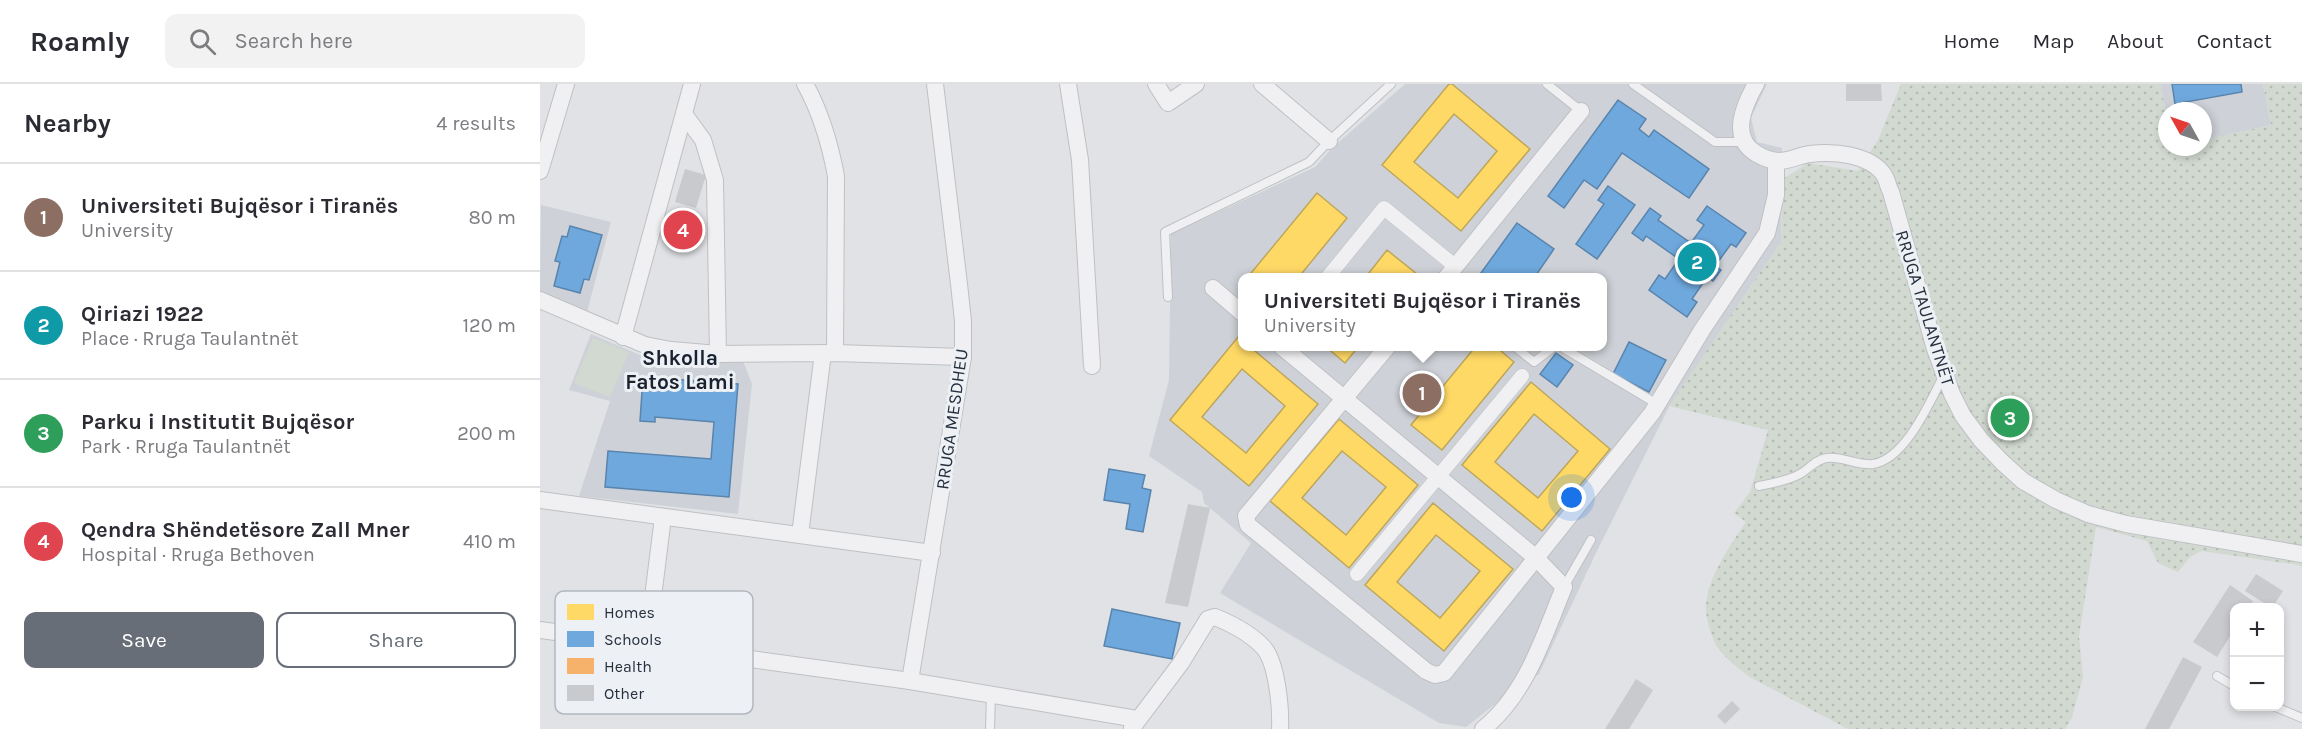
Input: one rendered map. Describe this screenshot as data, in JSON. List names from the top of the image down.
{
  "streets": {
    "street": ["RRUGA TAULANTNËT", "RRUGA MESDHEU"]
  },
  "districts": ["Shkolla Fatos Lami"],
  "legend": [
    "Homes",
    "Schools",
    "Health",
    "Other"
  ],
  "north": "top left",
  "page": {
    "header": "Roamly",
    "search": "Search here",
    "nav": [
      "Home",
      "Map",
      "About",
      "Contact"
    ],
    "heading": ["Nearby", "4 results"],
    "list": [
      {
        "mark": "1",
        "name": "Universiteti Bujqësor i Tiranës",
        "note": "University",
        "value": "80 m"
      },
      {
        "mark": "2",
        "name": "Qiriazi 1922",
        "note": "Place · Rruga Taulantnët",
        "value": "120 m"
      },
      {
        "mark": "3",
        "name": "Parku i Institutit Bujqësor",
        "note": "Park · Rruga Taulantnët",
        "value": "200 m"
      },
      {
        "mark": "4",
        "name": "Qendra Shëndetësore Zall Mner",
        "note": "Hospital · Rruga Bethoven",
        "value": "410 m"
      }
    ],
    "pins": [
      "4",
      "2",
      "1",
      "3"
    ],
    "popup": ["Universiteti Bujqësor i Tiranës", "University"],
    "buttons": ["Save", "Share"],
    "map_buttons": ["+", "−"]
  }
}
